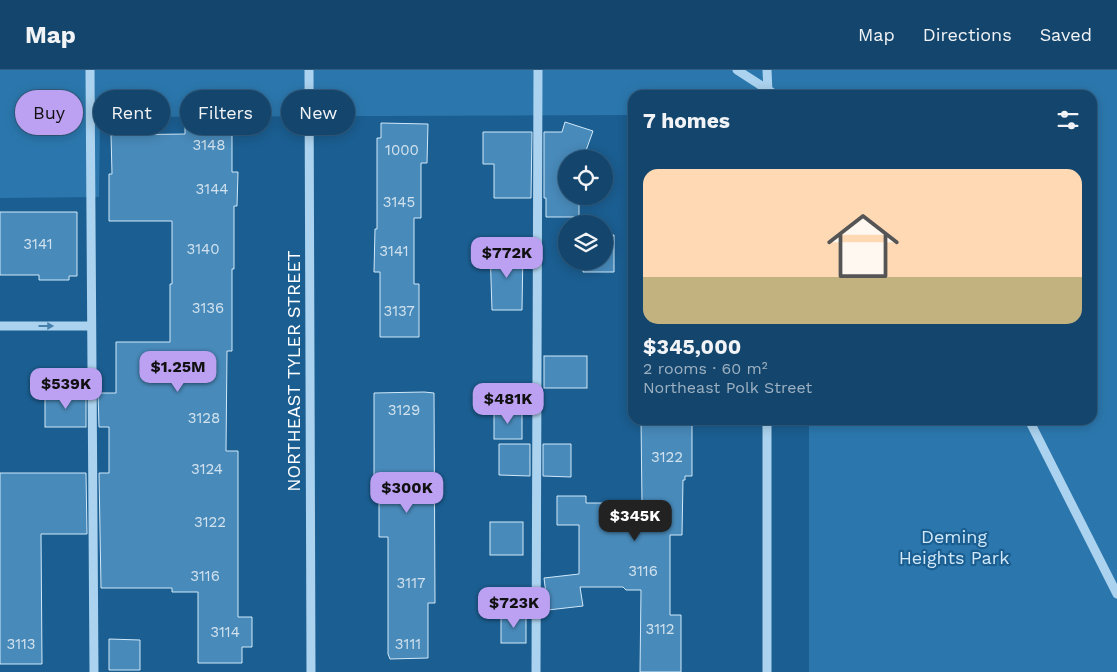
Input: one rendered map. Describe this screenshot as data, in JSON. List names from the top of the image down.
{
  "streets": {
    "street": ["NORTHEAST TYLER STREET"]
  },
  "parks": ["Deming Heights Park"],
  "house_numbers": [
    "3148",
    "1000",
    "3144",
    "3145",
    "3141",
    "3140",
    "3141",
    "3136",
    "3137",
    "3129",
    "3128",
    "3122",
    "3124",
    "3122",
    "3116",
    "3116",
    "3117",
    "3112",
    "3114",
    "3113",
    "3111"
  ],
  "page": {
    "header": "Map",
    "nav": ["Map", "Directions", "Saved"],
    "chip": [
      "Buy",
      "Rent",
      "Filters",
      "New"
    ],
    "heading": "7 homes",
    "list": [
      {
        "name": "$345,000",
        "note": "2 rooms · 60 m² · Northeast Polk Street"
      }
    ],
    "price": [
      "$772K",
      "$1.25M",
      "$539K",
      "$481K",
      "$300K",
      "$345K",
      "$723K"
    ]
  }
}
